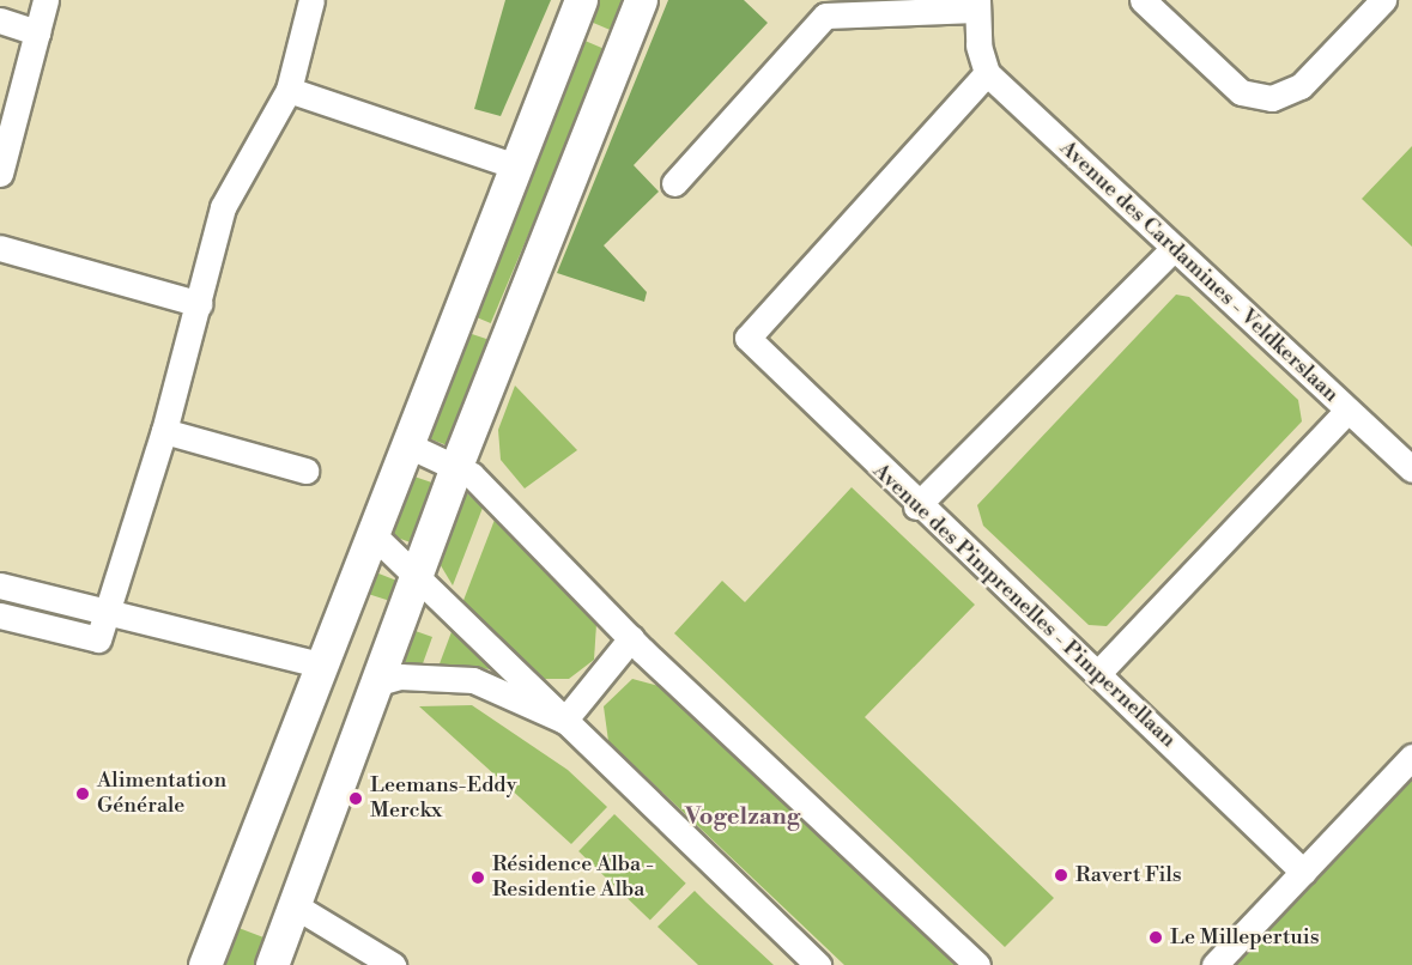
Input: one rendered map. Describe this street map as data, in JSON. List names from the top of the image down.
{
  "streets": {
    "street": ["Avenue des Cardamines - Veldkerslaan", "Avenue des Pimprenelles - Pimpernellaan"]
  },
  "crossings": [
    ["Avenue des Cardamines - Veldkerslaan", "Avenue des Pimprenelles - Pimpernellaan"]
  ],
  "districts": ["Vogelzang"],
  "places": [
    "Alimentation Générale",
    "Leemans-Eddy Merckx",
    "Ravert Fils",
    "Résidence Alba - Residentie Alba",
    "Le Millepertuis"
  ]
}
